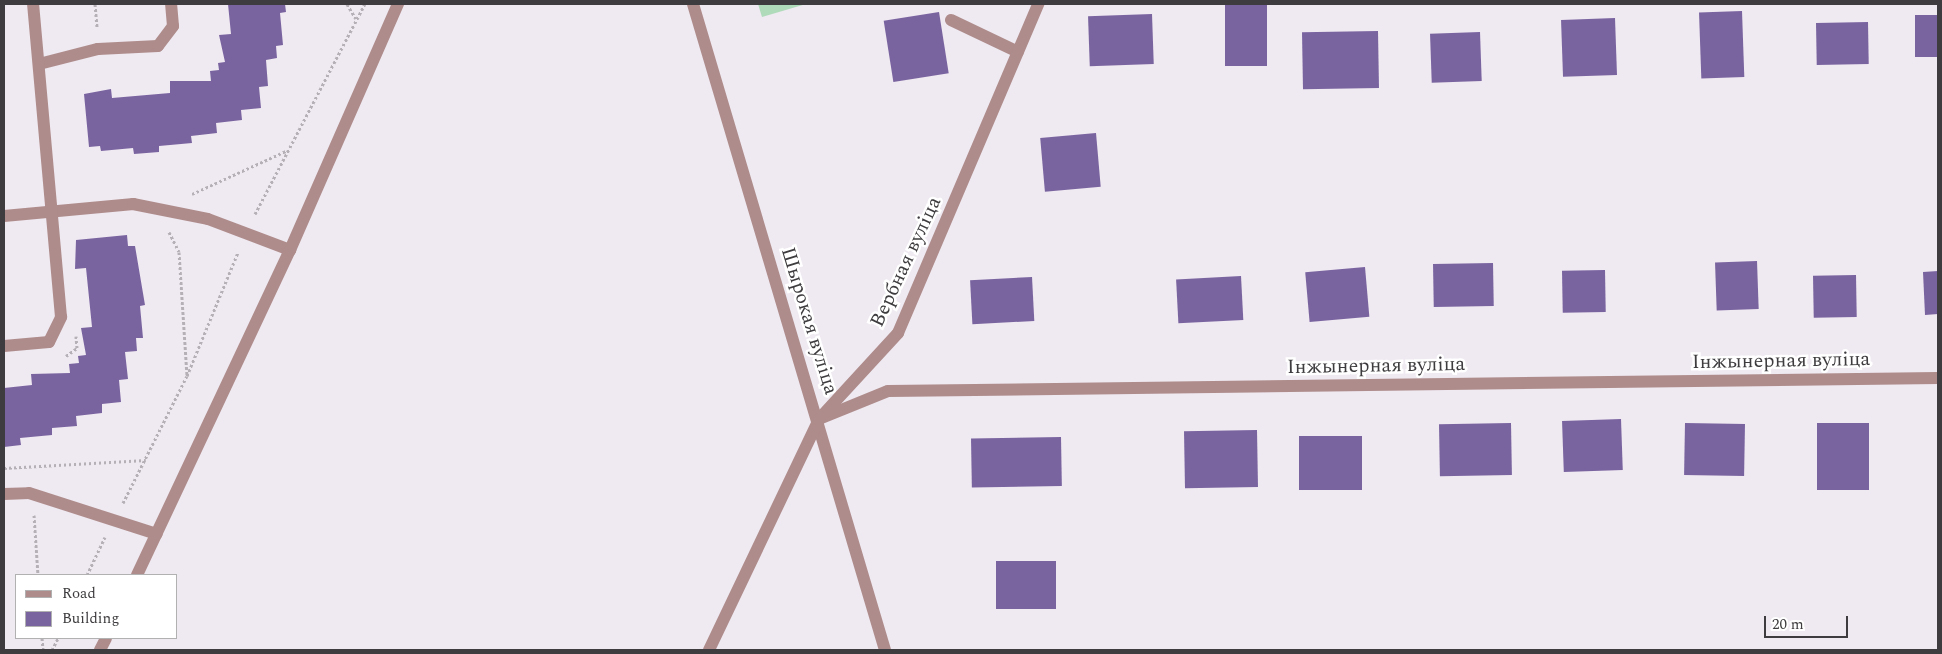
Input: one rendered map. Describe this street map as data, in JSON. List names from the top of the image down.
{
  "streets": {
    "street": ["Вербная вуліца", "Шырокая вуліца", "Інжынерная вуліца"]
  },
  "crossings": [
    ["Вербная вуліца", "Шырокая вуліца"],
    ["Вербная вуліца", "Інжынерная вуліца"],
    ["Шырокая вуліца", "Інжынерная вуліца"]
  ],
  "legend": ["Road", "Building"],
  "scale_bar": "20 m"
}
